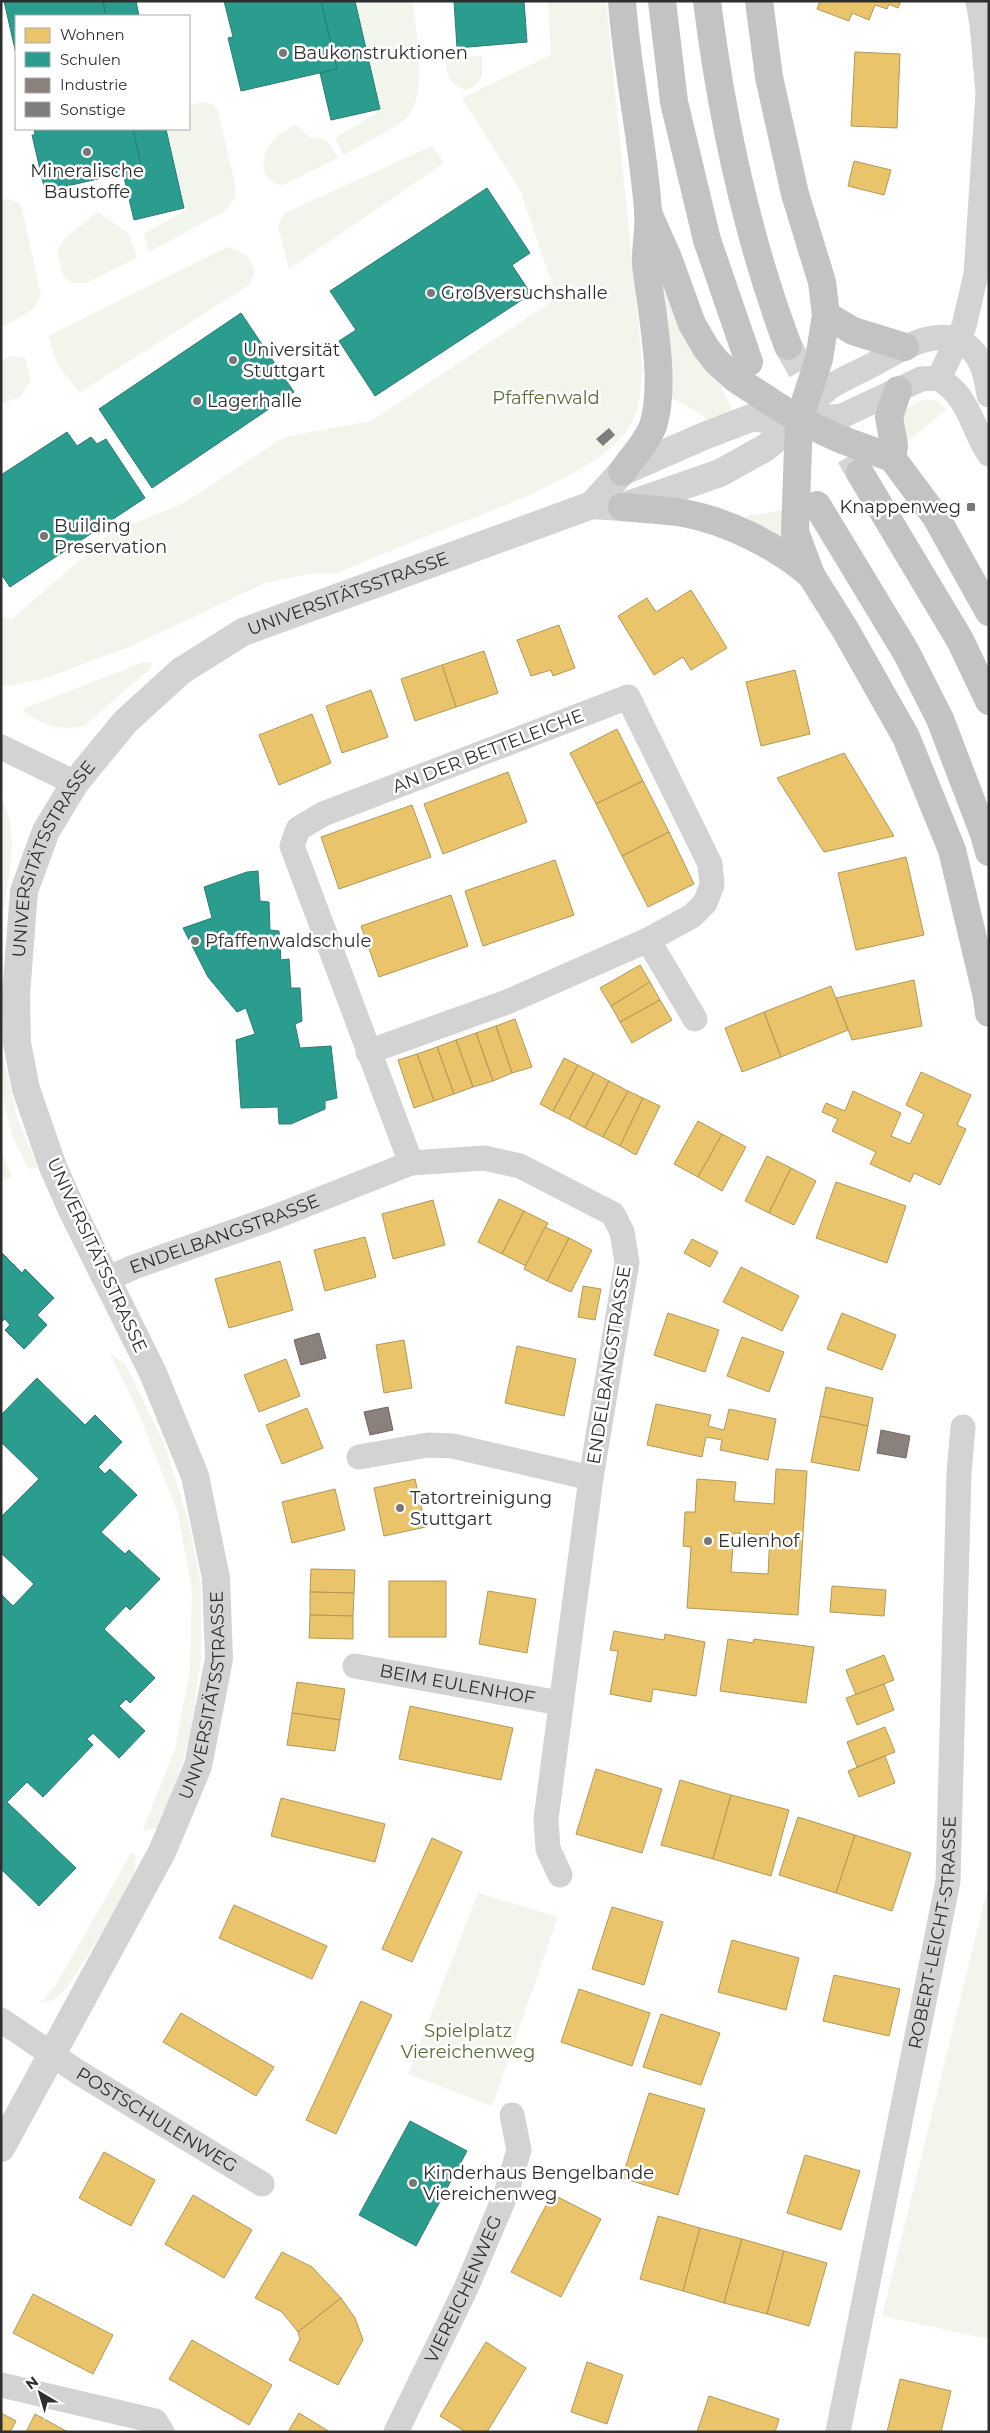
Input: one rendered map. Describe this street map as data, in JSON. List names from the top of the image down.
{
  "streets": {
    "street": [
      "UNIVERSITÄTSSTRASSE",
      "AN DER BETTELEICHE",
      "ENDELBANGSTRASSE",
      "BEIM EULENHOF",
      "ROBERT-LEICHT-STRASSE",
      "POSTSCHULENWEG",
      "VIEREICHENWEG"
    ]
  },
  "crossings": [
    ["UNIVERSITÄTSSTRASSE", "ENDELBANGSTRASSE"],
    ["UNIVERSITÄTSSTRASSE", "POSTSCHULENWEG"],
    ["AN DER BETTELEICHE", "ENDELBANGSTRASSE"],
    ["ENDELBANGSTRASSE", "BEIM EULENHOF"]
  ],
  "parks": ["Pfaffenwald", "Spielplatz Viereichenweg"],
  "places": {
    "other": [
      "Baukonstruktionen",
      "Mineralische Baustoffe",
      "Großversuchshalle",
      "Universität Stuttgart",
      "Lagerhalle",
      "Building Preservation",
      "Pfaffenwaldschule",
      "Tatortreinigung Stuttgart",
      "Eulenhof",
      "Kinderhaus Bengelbande Viereichenweg"
    ],
    "transit": ["Knappenweg"]
  },
  "legend": [
    "Wohnen",
    "Schulen",
    "Industrie",
    "Sonstige"
  ],
  "north": "top left"
}
